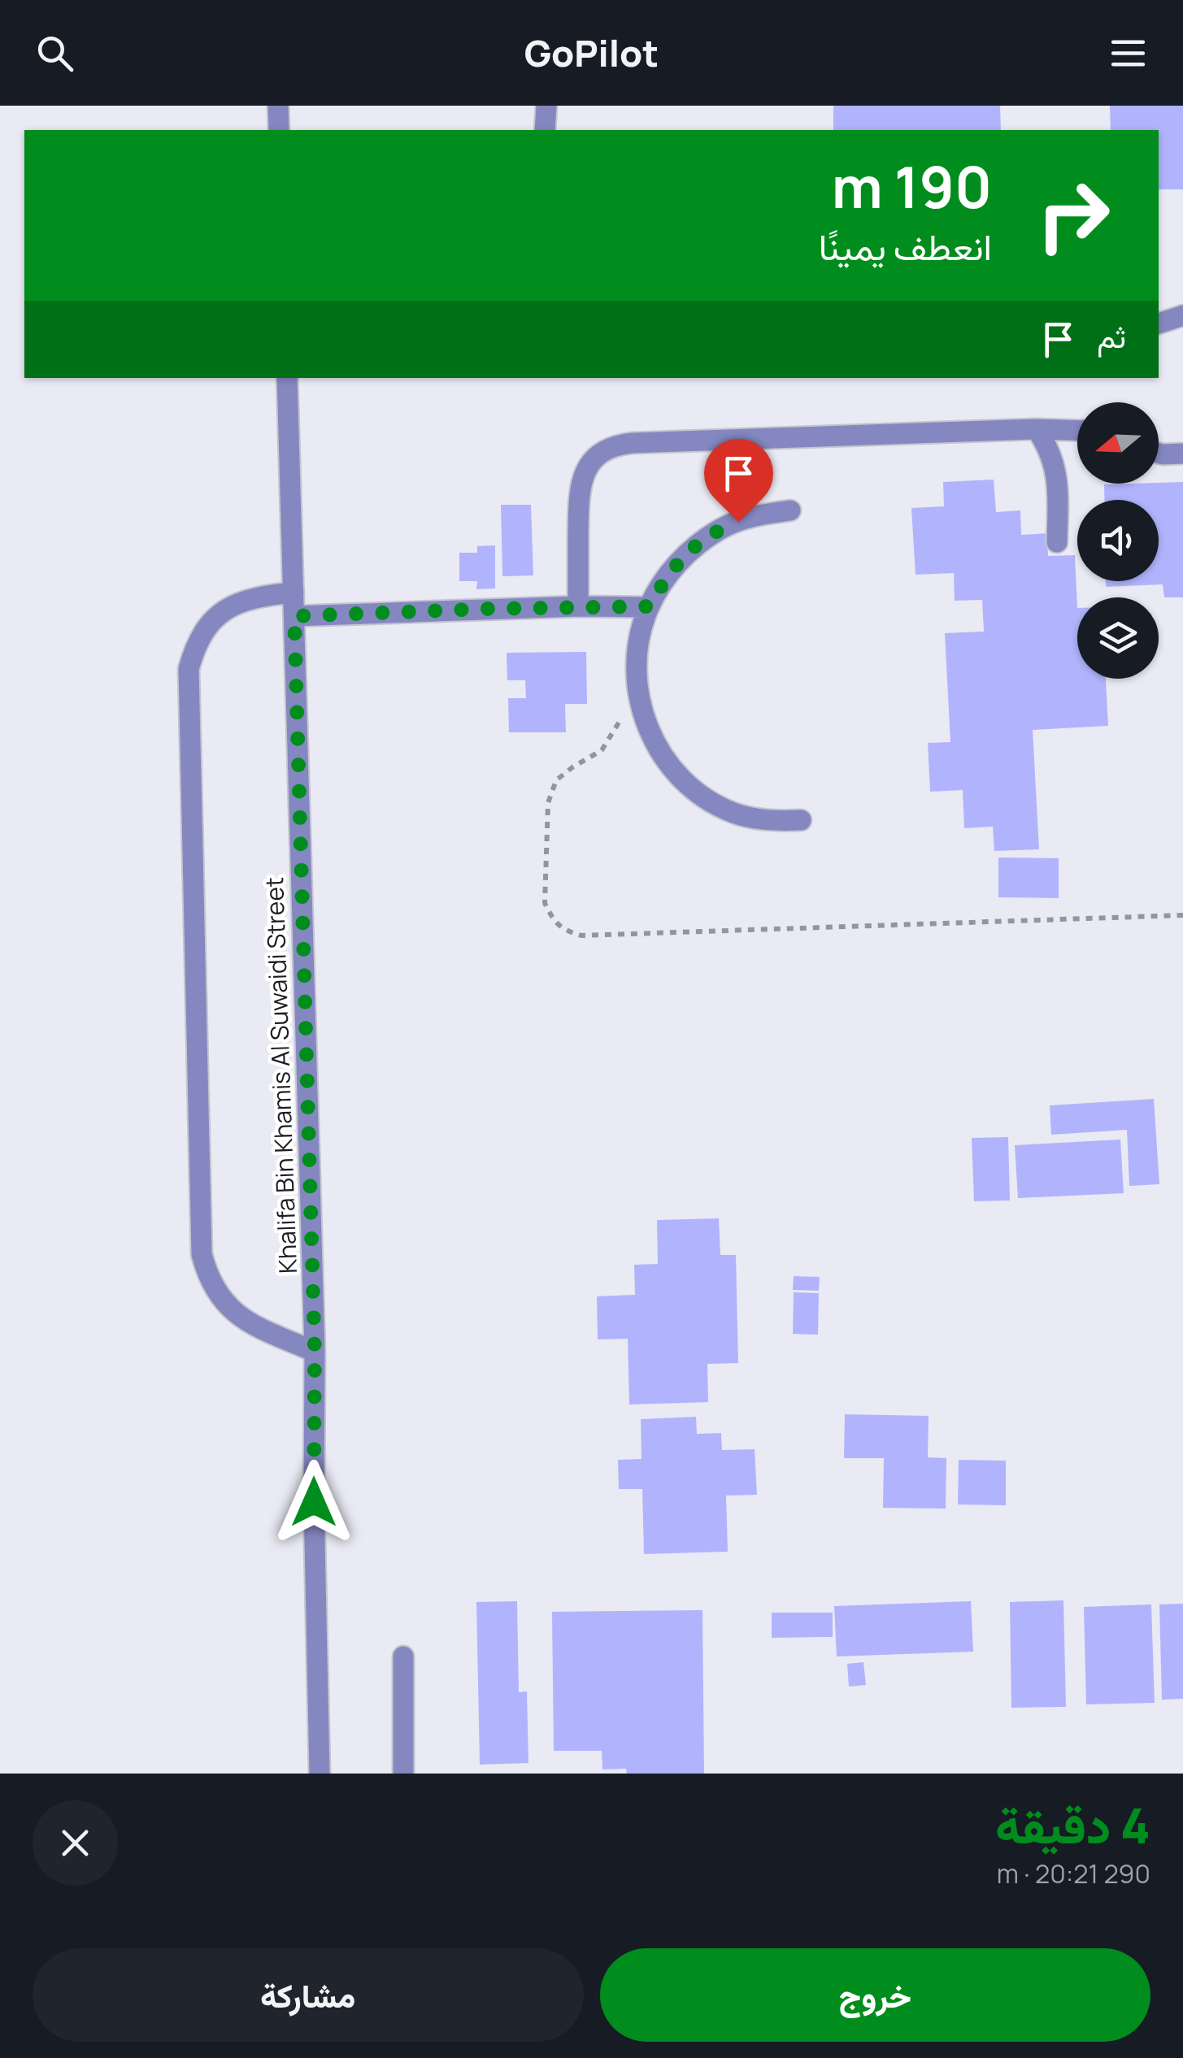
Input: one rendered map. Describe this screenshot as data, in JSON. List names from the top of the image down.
{
  "streets": {
    "street": ["Khalifa Bin Khamis Al Suwaidi Street"]
  },
  "north": "left",
  "page": {
    "header": "GoPilot",
    "turn": ["190 m", "انعطف يمينًا"],
    "then": "ثم",
    "heading": ["4 دقيقة", "290 m · 20:21"],
    "buttons": ["خروج", "مشاركة"]
  }
}
